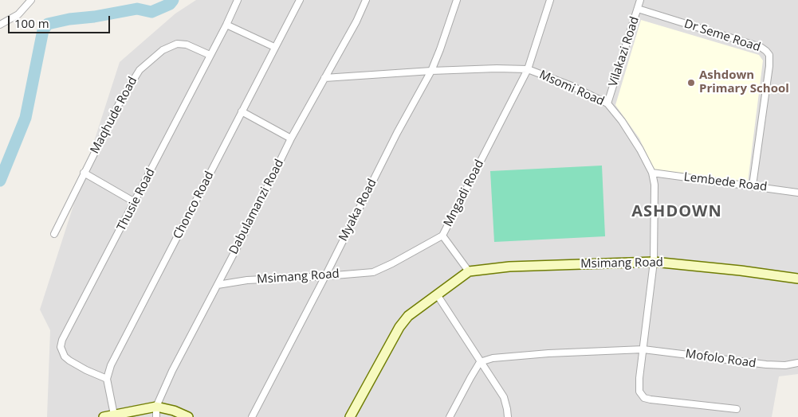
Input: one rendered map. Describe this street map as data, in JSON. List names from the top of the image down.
{
  "streets": {
    "street": [
      "Dr Seme Road",
      "Vilakazi Road",
      "Msomi Road",
      "Maqhude Road",
      "Lembede Road",
      "Mngadi Road",
      "Thusie Road",
      "Chonco Road",
      "Dabulamanzi Road",
      "Myaka Road",
      "Msimang Road",
      "Mofolo Road"
    ]
  },
  "crossings": [
    ["Dr Seme Road", "Vilakazi Road"],
    ["Dr Seme Road", "Lembede Road"],
    ["Vilakazi Road", "Msomi Road"],
    ["Msomi Road", "Lembede Road"],
    ["Msomi Road", "Mngadi Road"],
    ["Msomi Road", "Dabulamanzi Road"],
    ["Msomi Road", "Myaka Road"],
    ["Msomi Road", "Msimang Road"],
    ["Msomi Road", "Mofolo Road"],
    ["Maqhude Road", "Thusie Road"],
    ["Mngadi Road", "Msimang Road"],
    ["Thusie Road", "Chonco Road"],
    ["Dabulamanzi Road", "Msimang Road"],
    ["Myaka Road", "Msimang Road"]
  ],
  "districts": ["ASHDOWN"],
  "places": ["Ashdown Primary School"],
  "scale_bar": "100 m"
}
